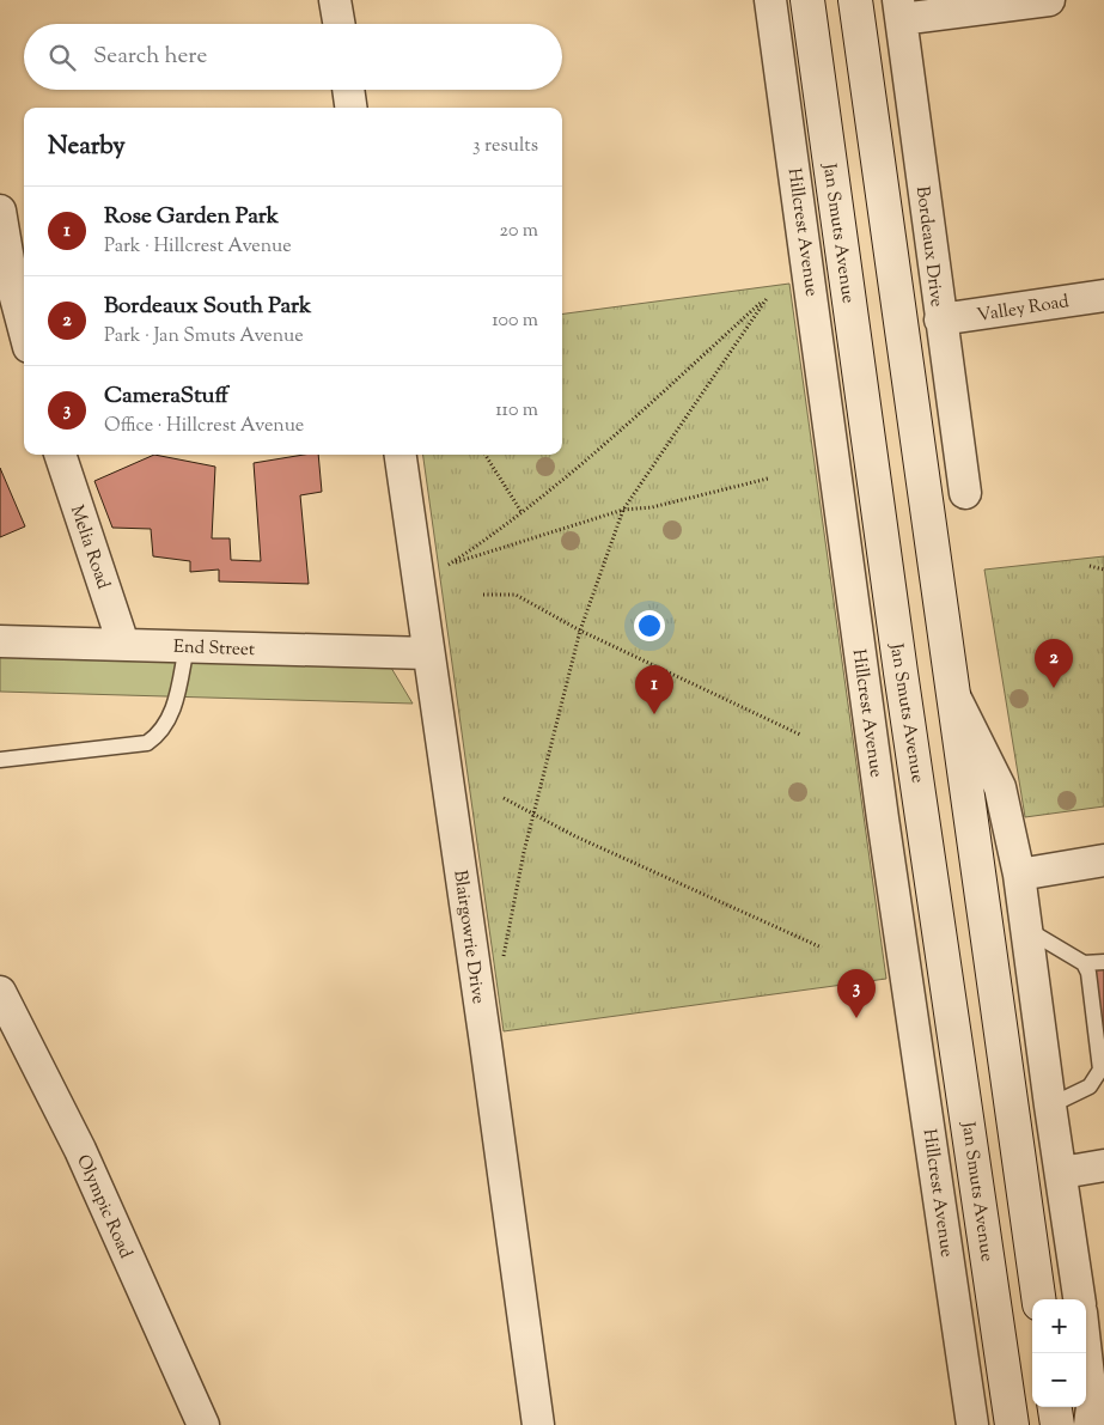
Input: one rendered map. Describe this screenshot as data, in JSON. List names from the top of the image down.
{
  "streets": {
    "main road": ["Jan Smuts Avenue"],
    "street": [
      "Hillcrest Avenue",
      "Bordeaux Drive",
      "Valley Road",
      "Melia Road",
      "End Street",
      "Blairgowrie Drive",
      "Olympic Road"
    ]
  },
  "crossings": [
    ["Bordeaux Drive", "Valley Road"],
    ["Melia Road", "End Street"],
    ["End Street", "Blairgowrie Drive"]
  ],
  "page": {
    "search": "Search here",
    "heading": ["Nearby", "3 results"],
    "list": [
      {
        "mark": "1",
        "name": "Rose Garden Park",
        "note": "Park · Hillcrest Avenue",
        "value": "20 m"
      },
      {
        "mark": "2",
        "name": "Bordeaux South Park",
        "note": "Park · Jan Smuts Avenue",
        "value": "100 m"
      },
      {
        "mark": "3",
        "name": "CameraStuff",
        "note": "Office · Hillcrest Avenue",
        "value": "110 m"
      }
    ],
    "pins": ["2", "1", "3"],
    "map_buttons": ["+", "−"]
  }
}
